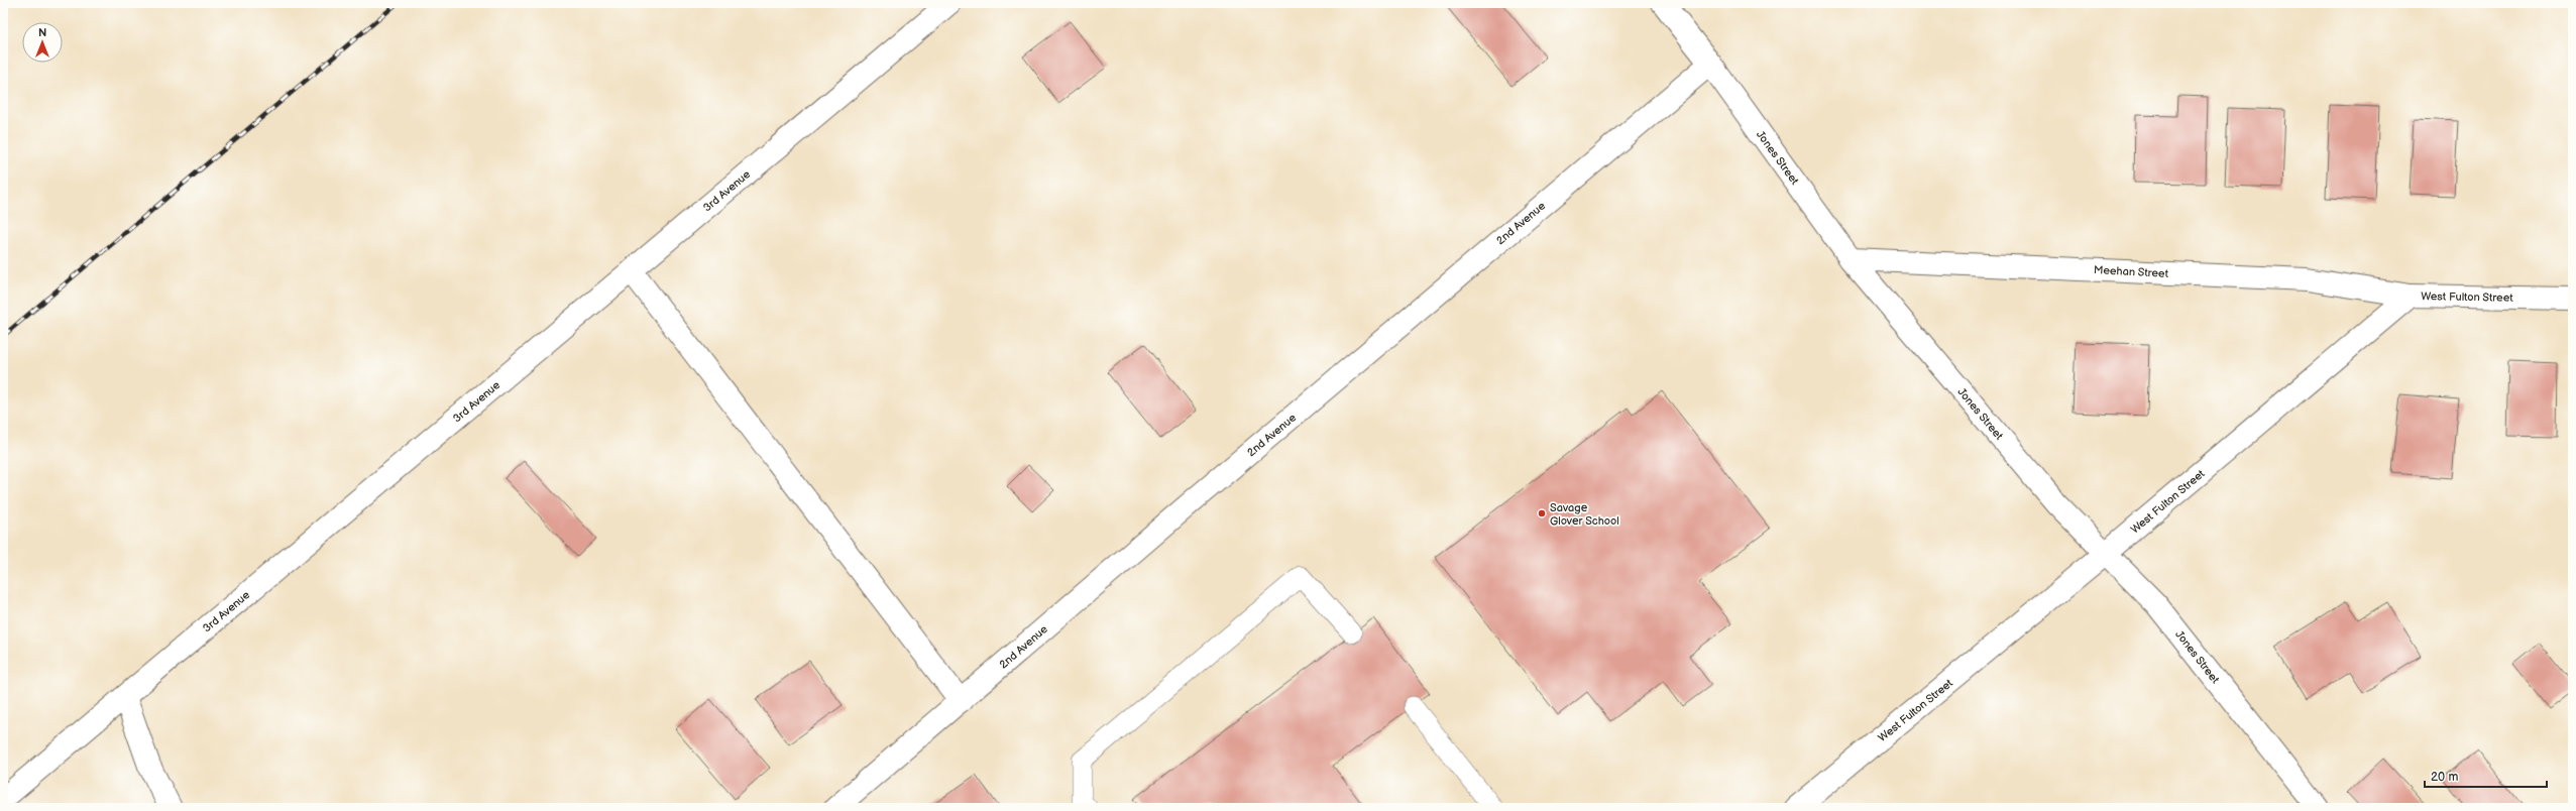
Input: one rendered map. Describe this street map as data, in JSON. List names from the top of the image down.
{
  "streets": {
    "street": [
      "Jones Street",
      "3rd Avenue",
      "2nd Avenue",
      "Meehan Street",
      "West Fulton Street"
    ]
  },
  "crossings": [
    ["Jones Street", "2nd Avenue"],
    ["Jones Street", "Meehan Street"],
    ["Jones Street", "West Fulton Street"],
    ["Meehan Street", "West Fulton Street"]
  ],
  "places": ["Savage Glover School"],
  "scale_bar": "20 m",
  "north": "top"
}
